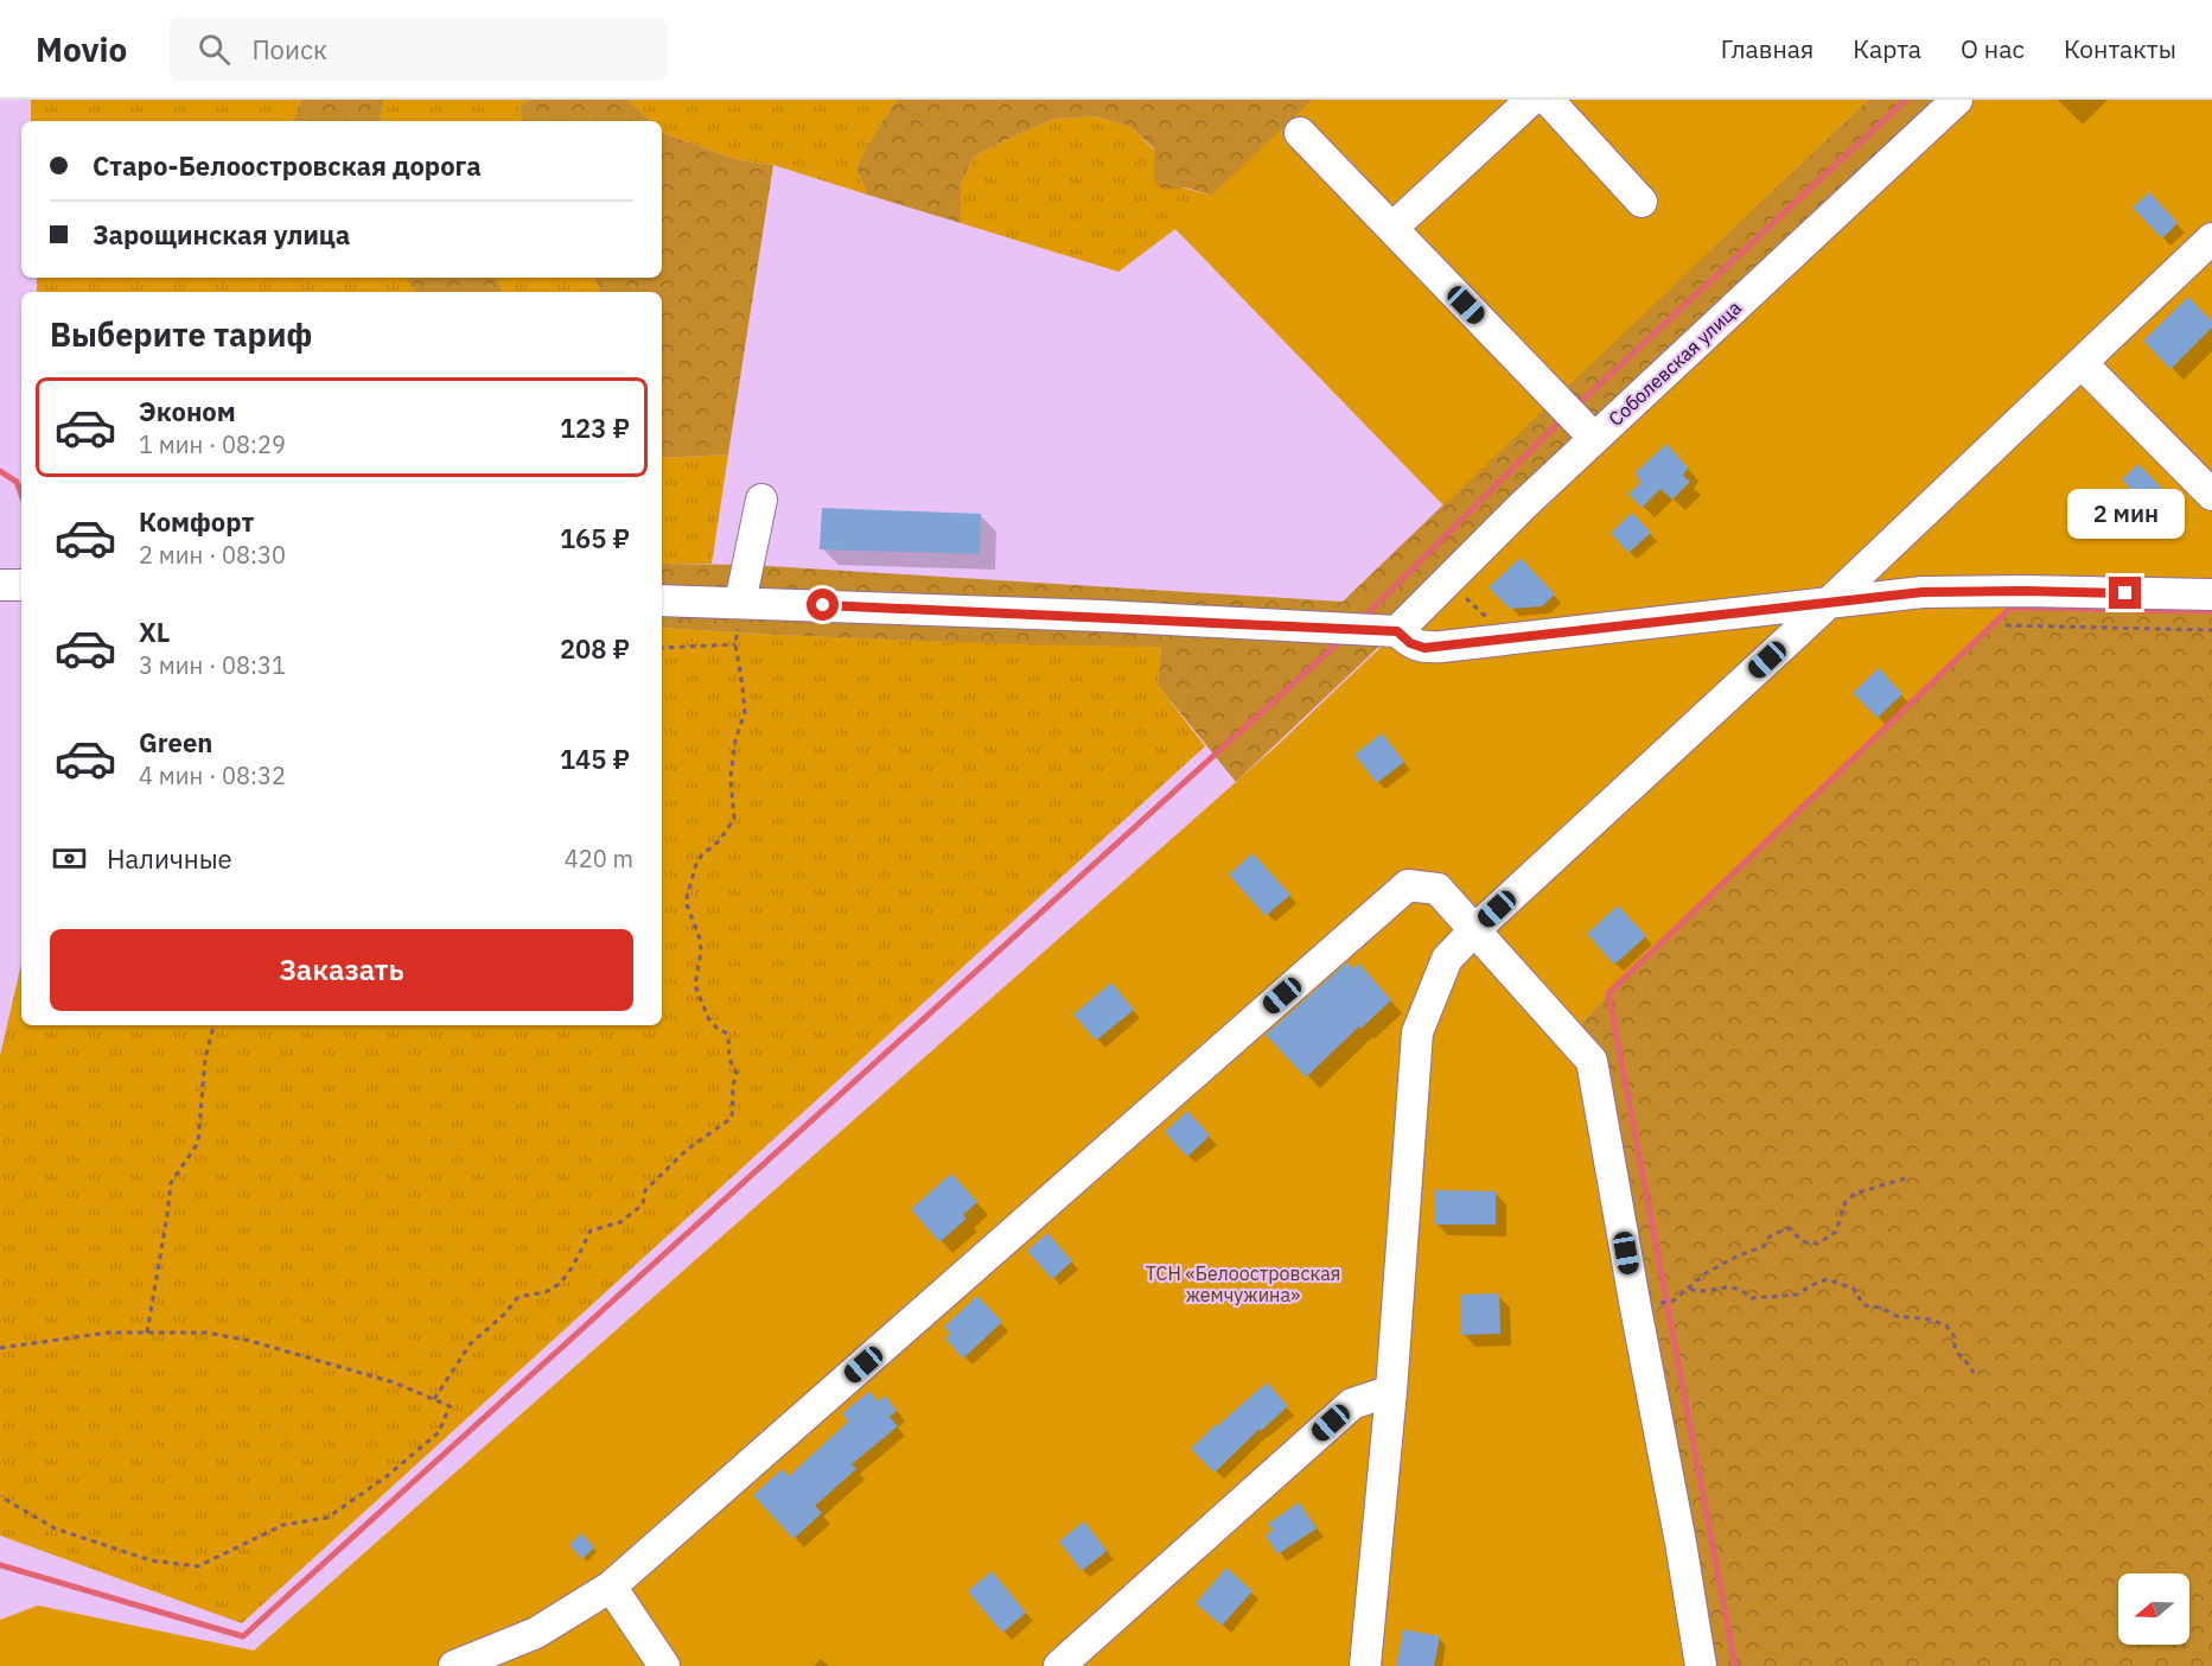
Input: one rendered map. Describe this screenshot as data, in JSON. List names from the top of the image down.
{
  "streets": {
    "street": ["Соболевская улица"]
  },
  "parks": ["ТСН «Белоостровская жемчужина»"],
  "north": "left",
  "page": {
    "header": "Movio",
    "search": "Поиск",
    "nav": [
      "Главная",
      "Карта",
      "О нас",
      "Контакты"
    ],
    "banner": ["Старо-Белоостровская дорога", "Зарощинская улица"],
    "heading": "Выберите тариф",
    "list": [
      {
        "name": "Эконом",
        "note": "1 мин · 08:29",
        "value": "123 ₽"
      },
      {
        "name": "Комфорт",
        "note": "2 мин · 08:30",
        "value": "165 ₽"
      },
      {
        "name": "XL",
        "note": "3 мин · 08:31",
        "value": "208 ₽"
      },
      {
        "name": "Green",
        "note": "4 мин · 08:32",
        "value": "145 ₽"
      }
    ],
    "bubble": "2 мин",
    "pay": ["Наличные", "420 m"],
    "buttons": "Заказать"
  }
}
